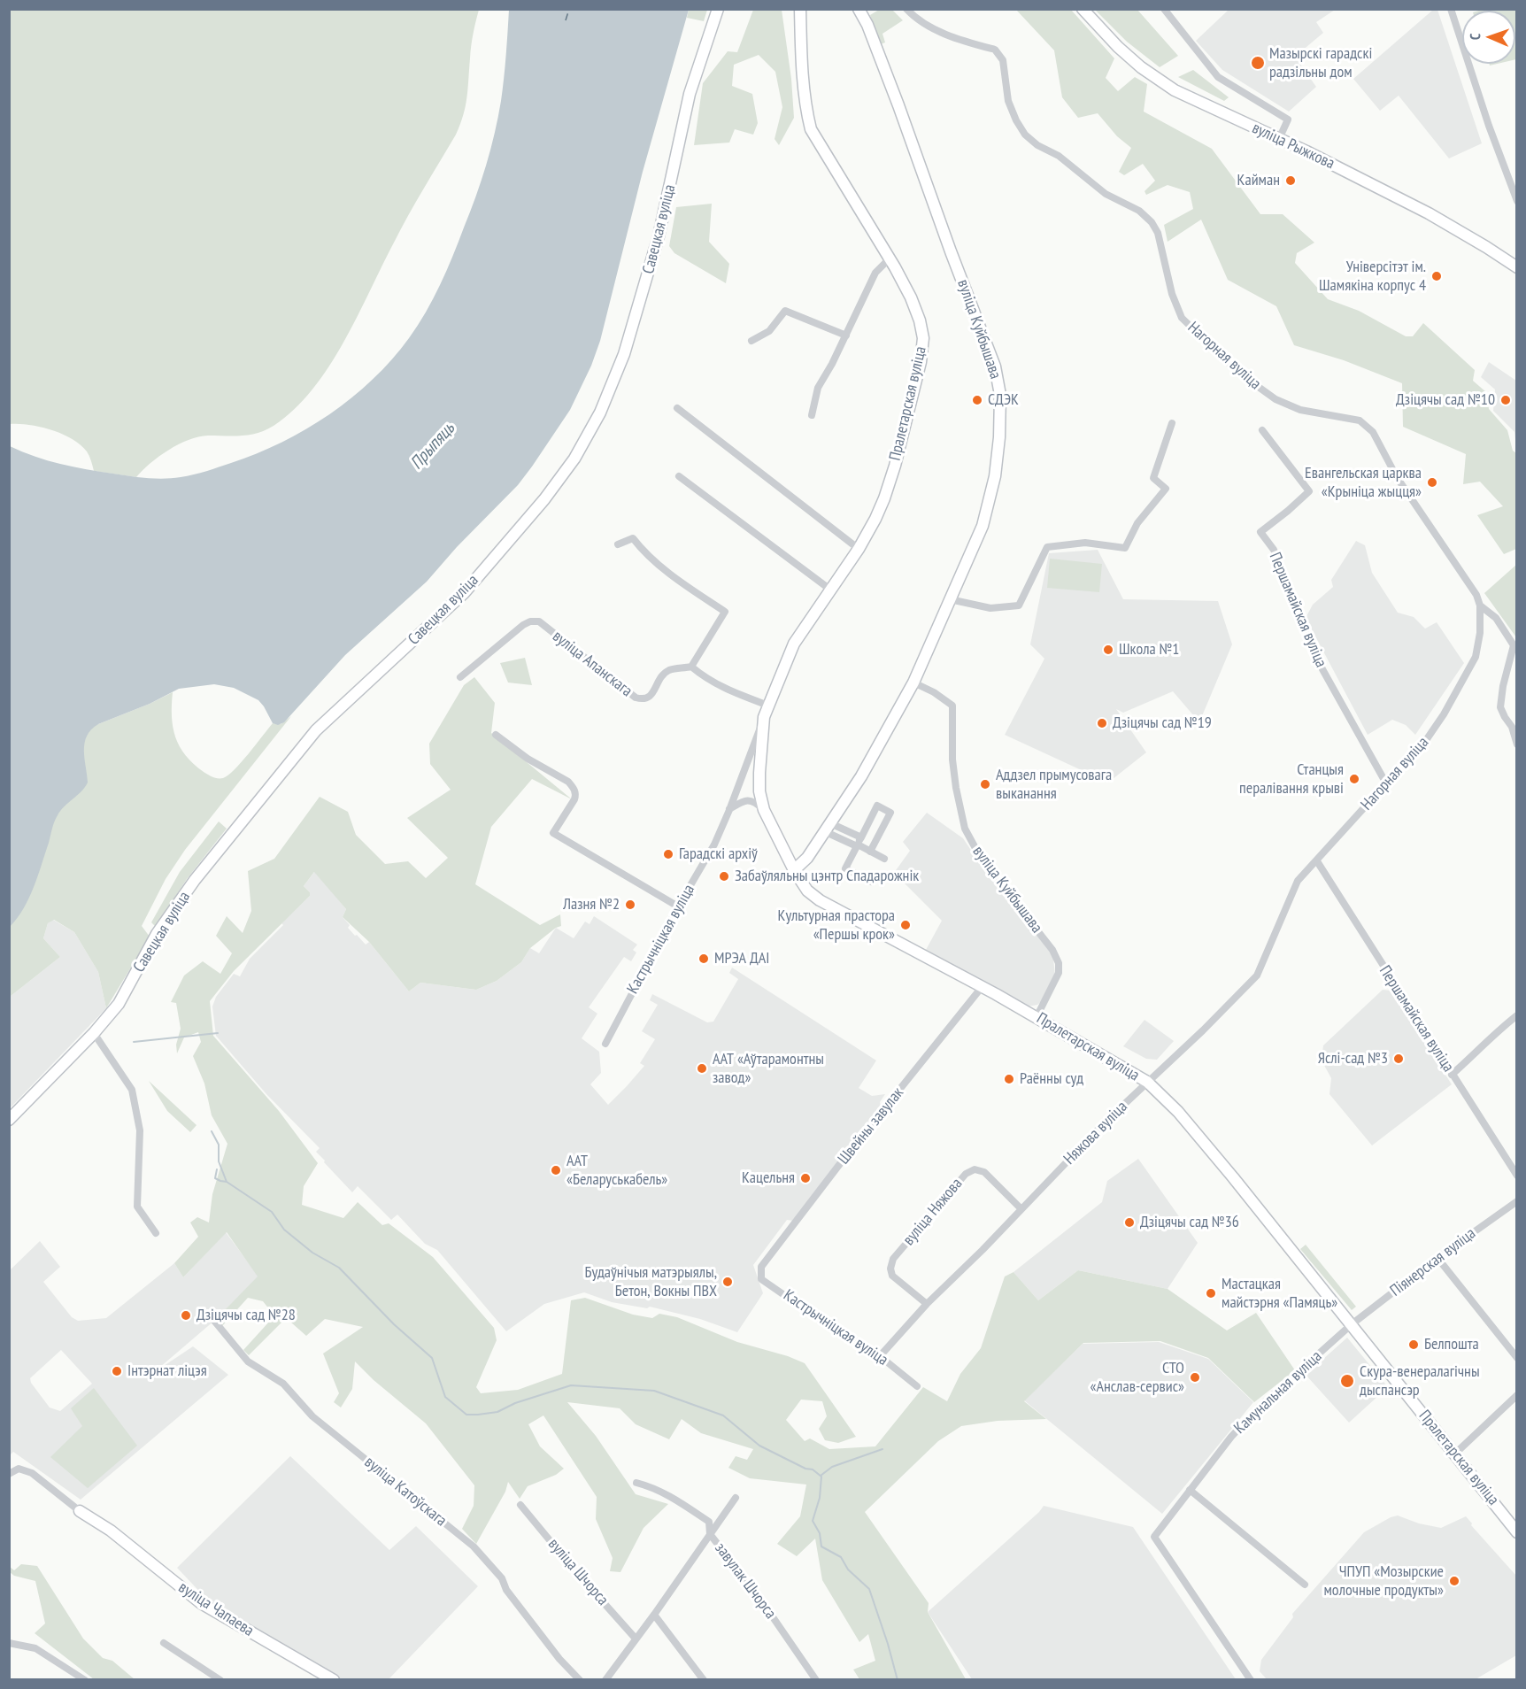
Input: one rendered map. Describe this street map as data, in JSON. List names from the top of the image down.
{
  "streets": {
    "main road": [
      "вуліца Рыжкова",
      "Савецкая вуліца",
      "вуліца Куйбышава",
      "Пралетарская вуліца",
      "вуліца Чапаева"
    ],
    "street": [
      "Нагорная вуліца",
      "Першамайская вуліца",
      "вуліца Апанскага",
      "Кастрычніцкая вуліца",
      "Швейны завулак",
      "Няжова вуліца",
      "вуліца Няжова",
      "Піянерская вуліца",
      "Камунальная вуліца",
      "вуліца Катоўскага",
      "вуліца Шчорса",
      "завулак Шчорса"
    ]
  },
  "crossings": [
    ["вуліца Куйбышава", "Пралетарская вуліца"],
    ["Нагорная вуліца", "Першамайская вуліца"],
    ["Нагорная вуліца", "Няжова вуліца"],
    ["Пралетарская вуліца", "Кастрычніцкая вуліца"],
    ["Пралетарская вуліца", "Швейны завулак"],
    ["Пралетарская вуліца", "Няжова вуліца"],
    ["Пралетарская вуліца", "Піянерская вуліца"],
    ["Пралетарская вуліца", "Камунальная вуліца"],
    ["Кастрычніцкая вуліца", "Швейны завулак"],
    ["Кастрычніцкая вуліца", "Няжова вуліца"],
    ["Няжова вуліца", "вуліца Няжова"],
    ["Піянерская вуліца", "Камунальная вуліца"]
  ],
  "water": ["Прыпяць"],
  "places": [
    "Мазырскі гарадскі радзільны дом",
    "Кайман",
    "Універсітэт ім. Шамякіна корпус 4",
    "СДЭК",
    "Дзіцячы сад №10",
    "Евангельская царква «Крыніца жыцця»",
    "Школа №1",
    "Дзіцячы сад №19",
    "Станцыя пералівання крыві",
    "Аддзел прымусовага выканання",
    "Гарадскі архіў",
    "Забаўляльны цэнтр Спадарожнік",
    "Лазня №2",
    "Культурная прастора «Першы крок»",
    "МРЭА ДАІ",
    "Яслі-сад №3",
    "ААТ «Аўтарамонтны завод»",
    "Раённы суд",
    "ААТ «Беларуськабель»",
    "Кацельня",
    "Дзіцячы сад №36",
    "Будаўнічыя матэрыялы, Бетон, Вокны ПВХ",
    "Мастацкая майстэрня «Памяць»",
    "Дзіцячы сад №28",
    "Белпошта",
    "Інтэрнат ліцэя",
    "СТО «Анслав-сервис»",
    "Скура-венералагічны дыспансэр",
    "ЧПУП «Мозырские молочные продукты»"
  ],
  "north": "left"
}
